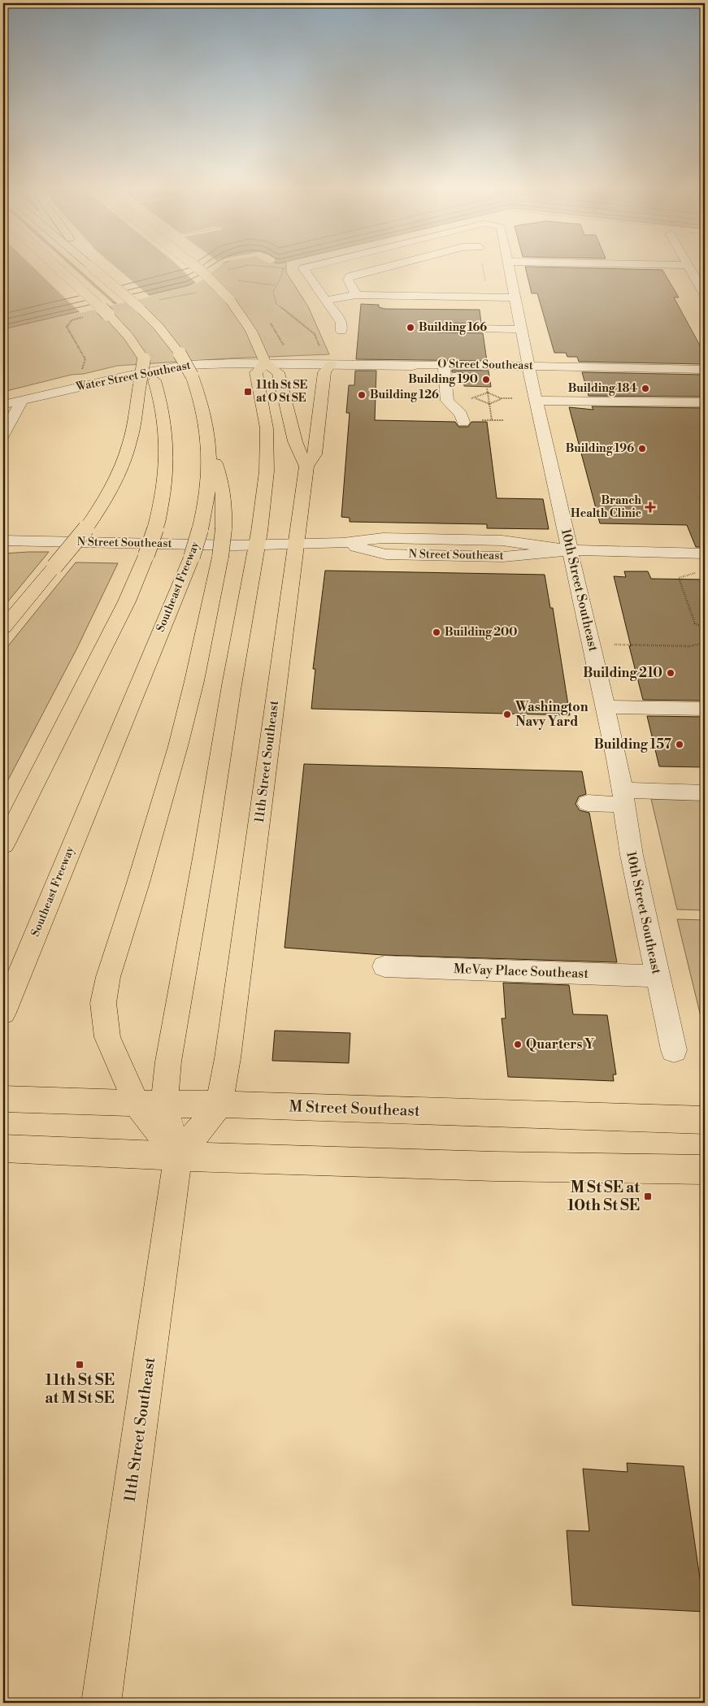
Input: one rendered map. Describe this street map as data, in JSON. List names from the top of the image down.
{
  "streets": {
    "main road": ["Southeast Freeway", "11th Street Southeast", "M Street Southeast"],
    "street": [
      "O Street Southeast",
      "Water Street Southeast",
      "N Street Southeast",
      "10th Street Southeast",
      "McVay Place Southeast"
    ]
  },
  "crossings": [
    ["O Street Southeast", "Water Street Southeast"],
    ["O Street Southeast", "10th Street Southeast"],
    ["O Street Southeast", "11th Street Southeast"],
    ["Water Street Southeast", "11th Street Southeast"],
    ["N Street Southeast", "10th Street Southeast"],
    ["N Street Southeast", "11th Street Southeast"],
    ["10th Street Southeast", "McVay Place Southeast"],
    ["11th Street Southeast", "M Street Southeast"]
  ],
  "places": {
    "other": [
      "Building 166",
      "Building 190",
      "Building 184",
      "Building 126",
      "Building 196",
      "Building 200",
      "Building 210",
      "Washington Navy Yard",
      "Building 157",
      "Quarters Y"
    ],
    "transit": ["11th St SE at O St SE", "M St SE at 10th St SE", "11th St SE at M St SE"],
    "health": ["Branch Health Clinic"]
  }
}
